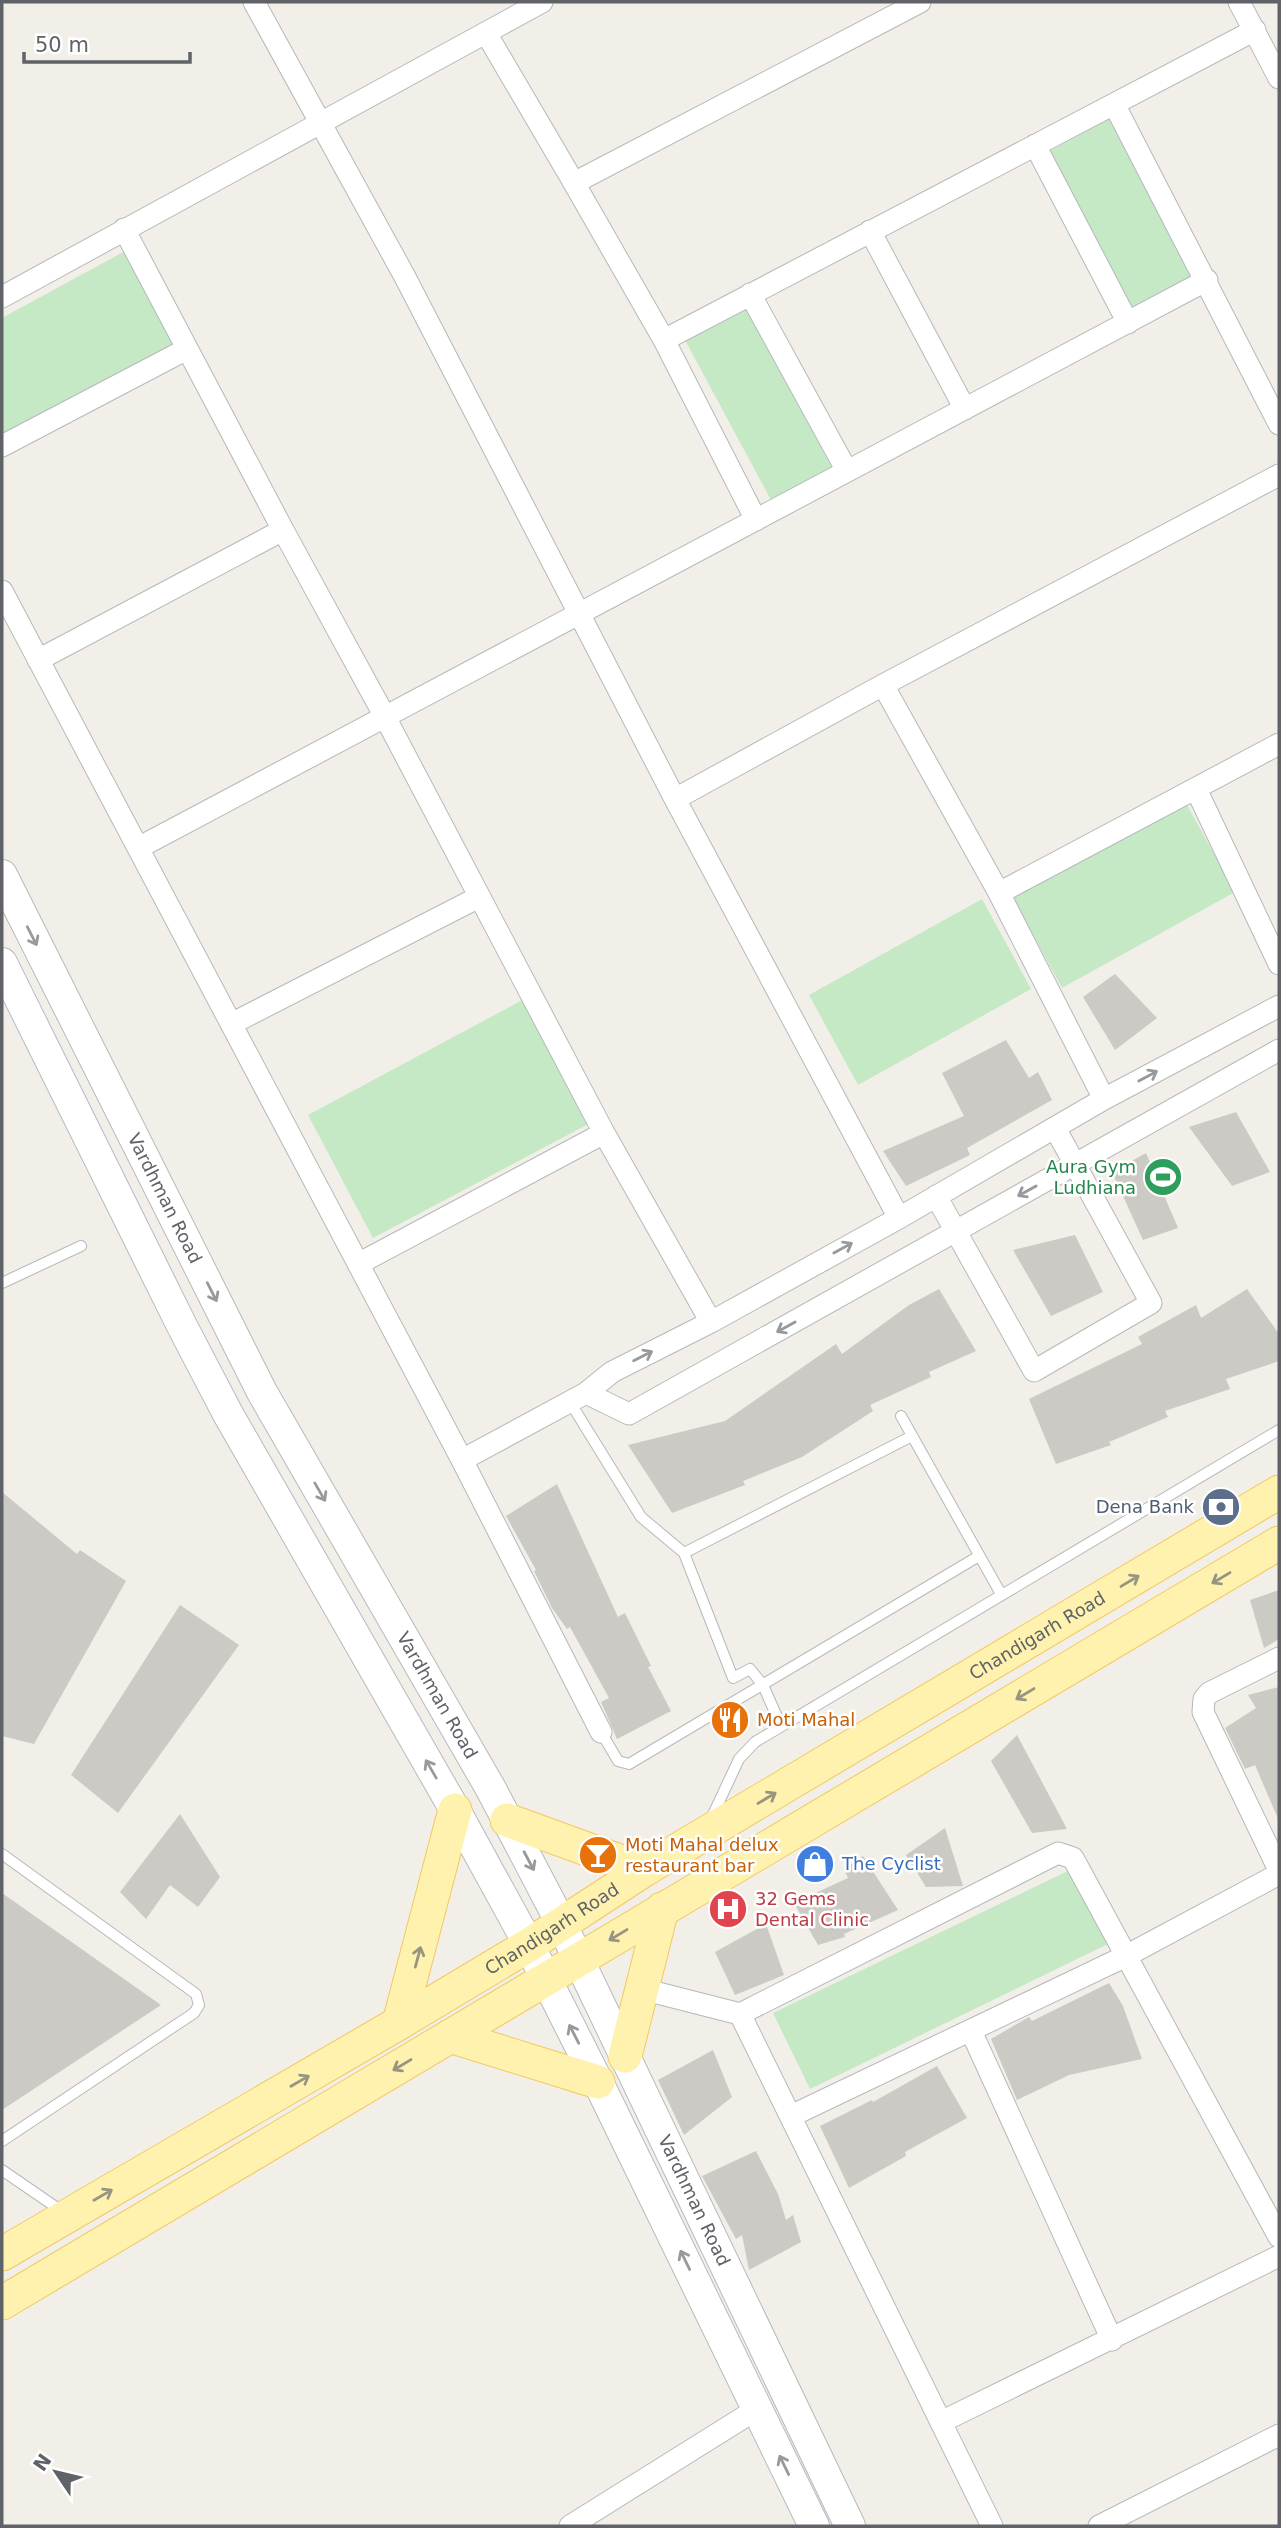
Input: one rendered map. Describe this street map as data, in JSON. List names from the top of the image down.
{
  "streets": {
    "main road": ["Chandigarh Road"],
    "street": ["Vardhman Road"]
  },
  "crossings": [
    ["Vardhman Road", "Chandigarh Road"]
  ],
  "places": {
    "sports": ["Aura Gym Ludhiana"],
    "bank": ["Dena Bank"],
    "restaurant": ["Moti Mahal"],
    "bar": ["Moti Mahal delux restaurant bar"],
    "shop": ["The Cyclist"],
    "hospital": ["32 Gems Dental Clinic"]
  },
  "scale_bar": "50 m",
  "north": "top left"
}
